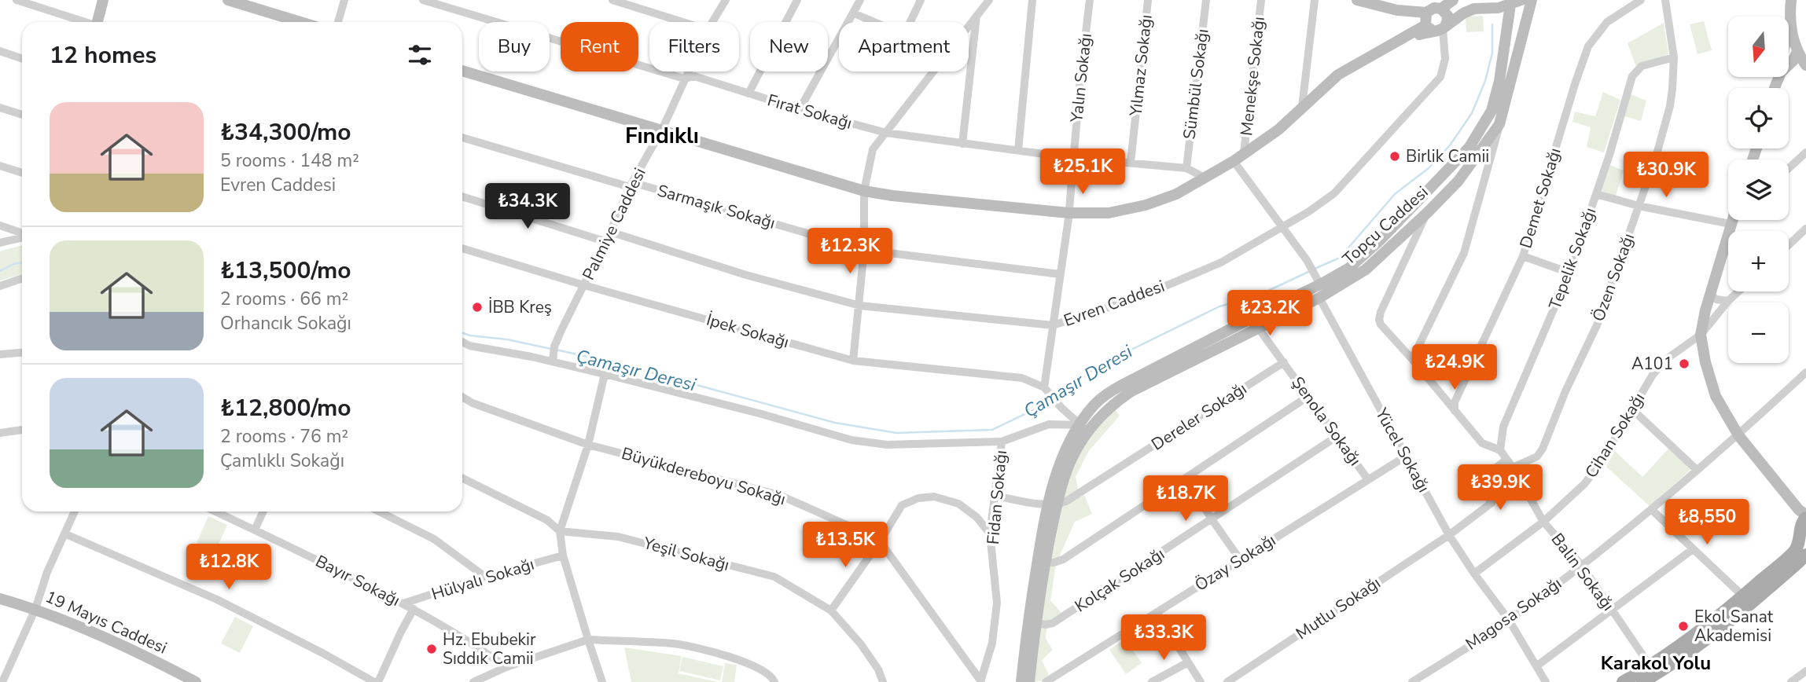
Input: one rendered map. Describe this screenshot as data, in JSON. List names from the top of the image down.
{
  "streets": {
    "street": [
      "Yılmaz Sokağı",
      "Menekşe Sokağı",
      "Yalın Sokağı",
      "Sümbül Sokağı",
      "Fırat Sokağı",
      "Demet Sokağı",
      "Sarmaşık Sokağı",
      "Palmiye Caddesi",
      "Topçu Caddesi",
      "Tepelik Sokağı",
      "Özen Sokağı",
      "Evren Caddesi",
      "İpek Sokağı",
      "Dereler Sokağı",
      "Şenola Sokağı",
      "Cihan Sokağı",
      "Yücel Sokağı",
      "Büyükdereboyu Sokağı",
      "Fidan Sokağı",
      "Yeşil Sokağı",
      "Özay Sokağı",
      "Balin Sokağı",
      "Hülyalı Sokağı",
      "Kolçak Sokağı",
      "Bayır Sokağı",
      "Mutlu Sokağı",
      "Magosa Sokağı",
      "19 Mayıs Caddesi"
    ]
  },
  "crossings": [
    ["Yılmaz Sokağı", "Fırat Sokağı"],
    ["Yalın Sokağı", "Fırat Sokağı"],
    ["Yalın Sokağı", "Sarmaşık Sokağı"],
    ["Yalın Sokağı", "Evren Caddesi"],
    ["Yalın Sokağı", "İpek Sokağı"],
    ["Sümbül Sokağı", "Fırat Sokağı"],
    ["Fırat Sokağı", "Palmiye Caddesi"],
    ["Demet Sokağı", "Balin Sokağı"],
    ["Sarmaşık Sokağı", "Palmiye Caddesi"],
    ["Palmiye Caddesi", "Evren Caddesi"],
    ["Palmiye Caddesi", "İpek Sokağı"],
    ["Topçu Caddesi", "Dereler Sokağı"],
    ["Topçu Caddesi", "Şenola Sokağı"],
    ["Topçu Caddesi", "Yücel Sokağı"],
    ["Topçu Caddesi", "Balin Sokağı"],
    ["Topçu Caddesi", "Kolçak Sokağı"],
    ["Tepelik Sokağı", "Özen Sokağı"],
    ["Tepelik Sokağı", "Balin Sokağı"],
    ["Özen Sokağı", "Balin Sokağı"],
    ["Dereler Sokağı", "Şenola Sokağı"],
    ["Şenola Sokağı", "Yücel Sokağı"],
    ["Şenola Sokağı", "Özay Sokağı"],
    ["Şenola Sokağı", "Kolçak Sokağı"],
    ["Cihan Sokağı", "Yücel Sokağı"],
    ["Cihan Sokağı", "Balin Sokağı"],
    ["Yücel Sokağı", "Mutlu Sokağı"],
    ["Yücel Sokağı", "Magosa Sokağı"],
    ["Büyükdereboyu Sokağı", "Fidan Sokağı"],
    ["Balin Sokağı", "Mutlu Sokağı"],
    ["Balin Sokağı", "Magosa Sokağı"],
    ["Hülyalı Sokağı", "Bayır Sokağı"]
  ],
  "districts": ["Fındıklı", "Karakol Yolu"],
  "water": ["Çamaşır Deresi"],
  "places": [
    "Birlik Camii",
    "İBB Kreş",
    "A101",
    "Ekol Sanat Akademisi",
    "Hz. Ebubekir Sıddık Camii"
  ],
  "north": "bottom",
  "page": {
    "map_buttons": ["+", "−"],
    "chip": [
      "Buy",
      "Rent",
      "Filters",
      "New",
      "Apartment"
    ],
    "heading": "12 homes",
    "list": [
      {
        "name": "₺34,300/mo",
        "note": "5 rooms · 148 m² · Evren Caddesi"
      },
      {
        "name": "₺13,500/mo",
        "note": "2 rooms · 66 m² · Orhancık Sokağı"
      },
      {
        "name": "₺12,800/mo",
        "note": "2 rooms · 76 m² · Çamlıklı Sokağı"
      }
    ],
    "price": [
      "₺25.1K",
      "₺30.9K",
      "₺34.3K",
      "₺12.3K",
      "₺23.2K",
      "₺24.9K",
      "₺39.9K",
      "₺18.7K",
      "₺8,550",
      "₺13.5K",
      "₺12.8K",
      "₺33.3K"
    ]
  }
}
